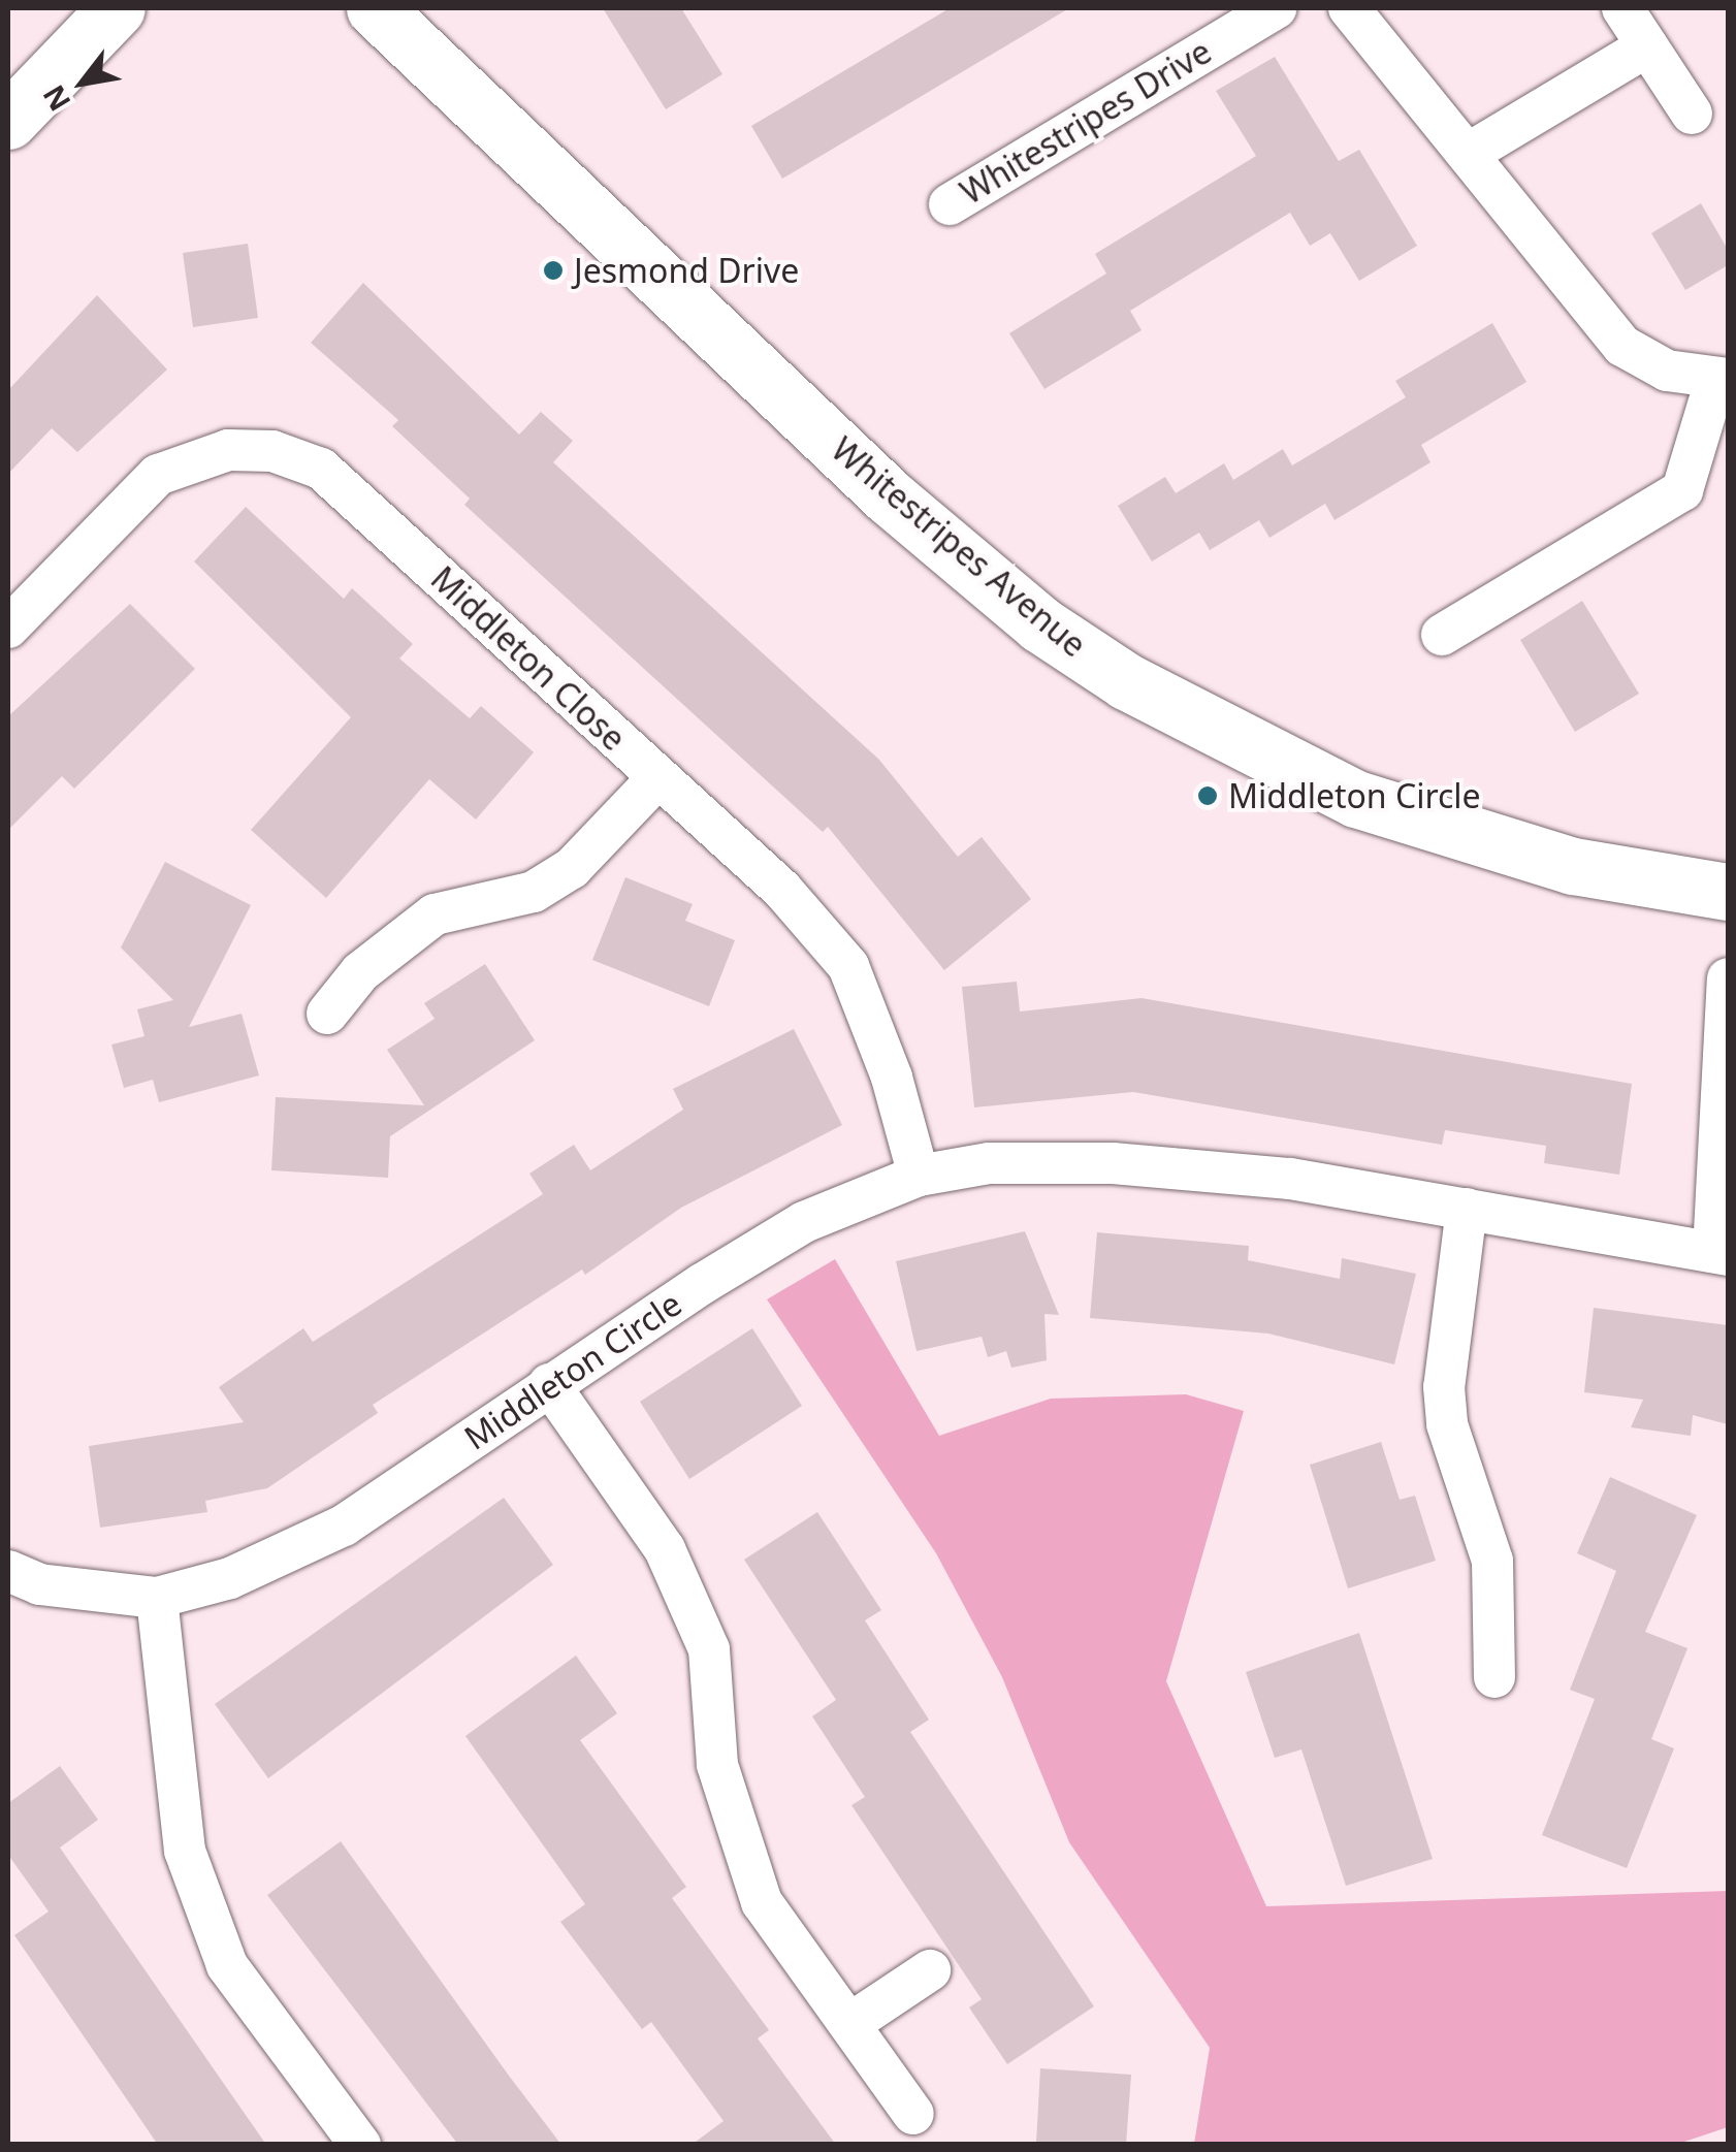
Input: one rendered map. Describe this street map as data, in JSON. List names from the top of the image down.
{
  "streets": {
    "street": [
      "Whitestripes Drive",
      "Whitestripes Avenue",
      "Middleton Close",
      "Middleton Circle"
    ]
  },
  "crossings": [
    ["Middleton Close", "Middleton Circle"]
  ],
  "places": ["Jesmond Drive", "Middleton Circle"],
  "north": "bottom left"
}
